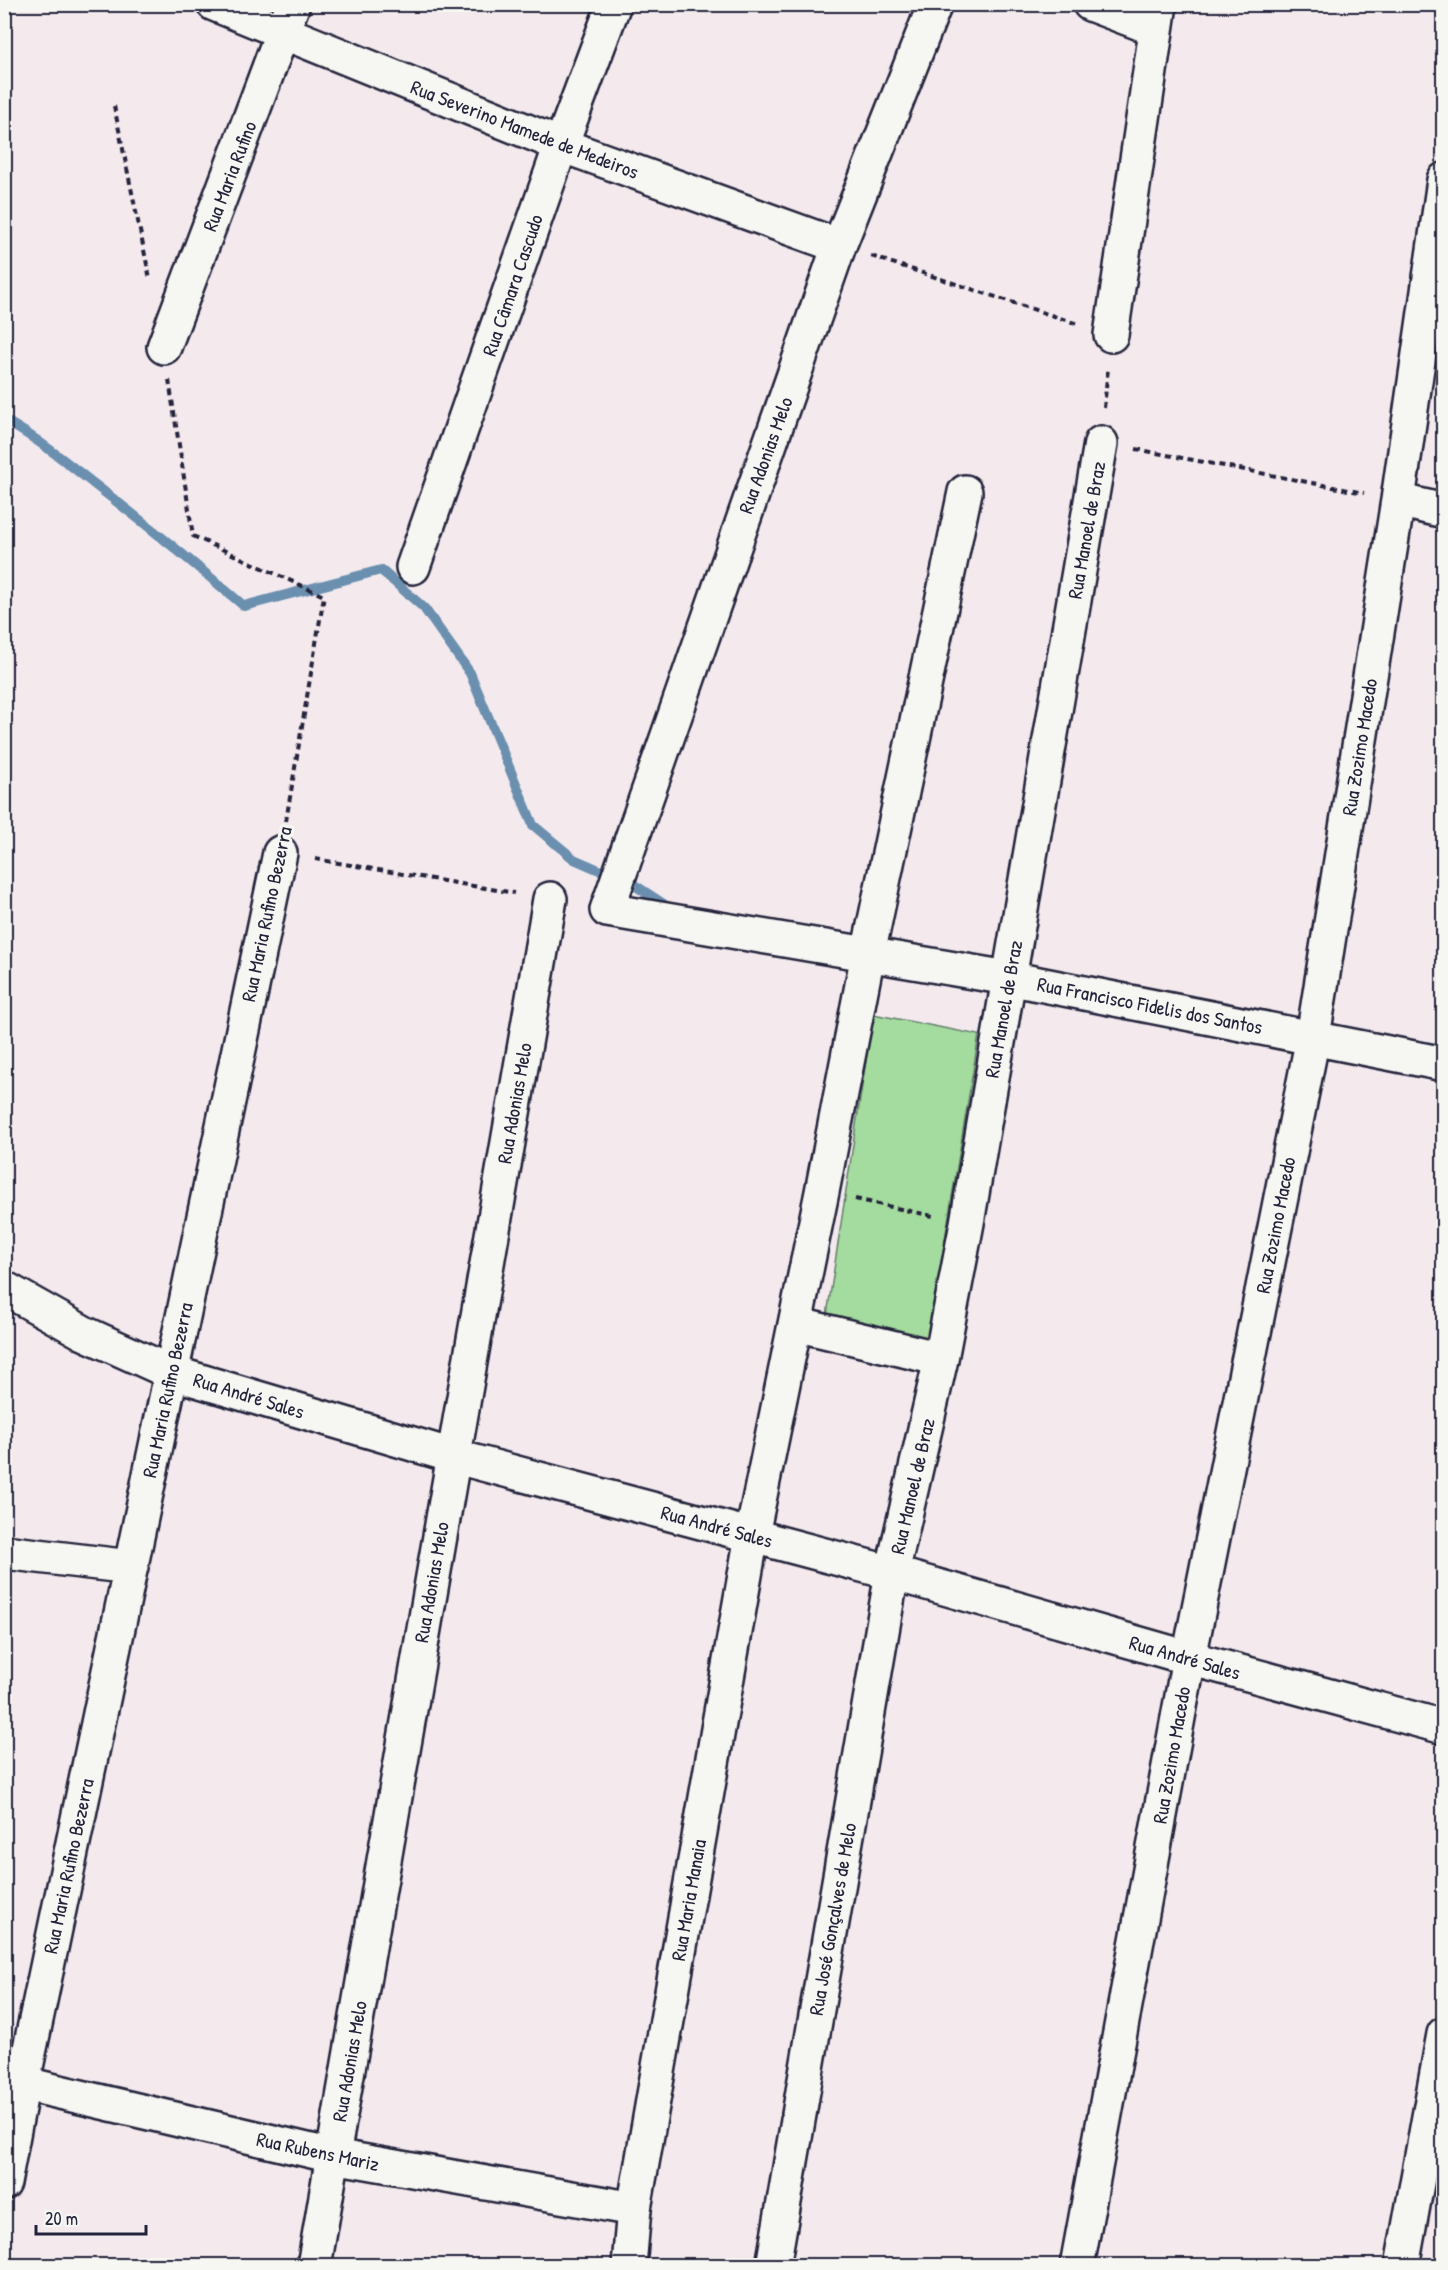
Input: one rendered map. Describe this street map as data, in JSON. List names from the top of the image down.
{
  "streets": {
    "street": [
      "Rua Severino Mamede de Medeiros",
      "Rua Maria Rufino",
      "Rua Câmara Cascudo",
      "Rua Adonias Melo",
      "Rua Manoel de Braz",
      "Rua Zozimo Macedo",
      "Rua Maria Rufino Bezerra",
      "Rua Francisco Fidelis dos Santos",
      "Rua André Sales",
      "Rua Maria Manaia",
      "Rua José Gonçalves de Melo",
      "Rua Rubens Mariz"
    ]
  },
  "crossings": [
    ["Rua Severino Mamede de Medeiros", "Rua Maria Rufino"],
    ["Rua Severino Mamede de Medeiros", "Rua Câmara Cascudo"],
    ["Rua Severino Mamede de Medeiros", "Rua Adonias Melo"],
    ["Rua Maria Rufino", "Rua Maria Rufino Bezerra"],
    ["Rua Adonias Melo", "Rua Francisco Fidelis dos Santos"],
    ["Rua Adonias Melo", "Rua André Sales"],
    ["Rua Adonias Melo", "Rua Rubens Mariz"],
    ["Rua Manoel de Braz", "Rua Francisco Fidelis dos Santos"],
    ["Rua Manoel de Braz", "Rua André Sales"],
    ["Rua Manoel de Braz", "Rua José Gonçalves de Melo"],
    ["Rua Zozimo Macedo", "Rua Francisco Fidelis dos Santos"],
    ["Rua Zozimo Macedo", "Rua André Sales"],
    ["Rua Maria Rufino Bezerra", "Rua André Sales"],
    ["Rua Maria Rufino Bezerra", "Rua Rubens Mariz"],
    ["Rua André Sales", "Rua Maria Manaia"],
    ["Rua André Sales", "Rua José Gonçalves de Melo"],
    ["Rua Maria Manaia", "Rua Rubens Mariz"]
  ],
  "scale_bar": "20 m"
}
